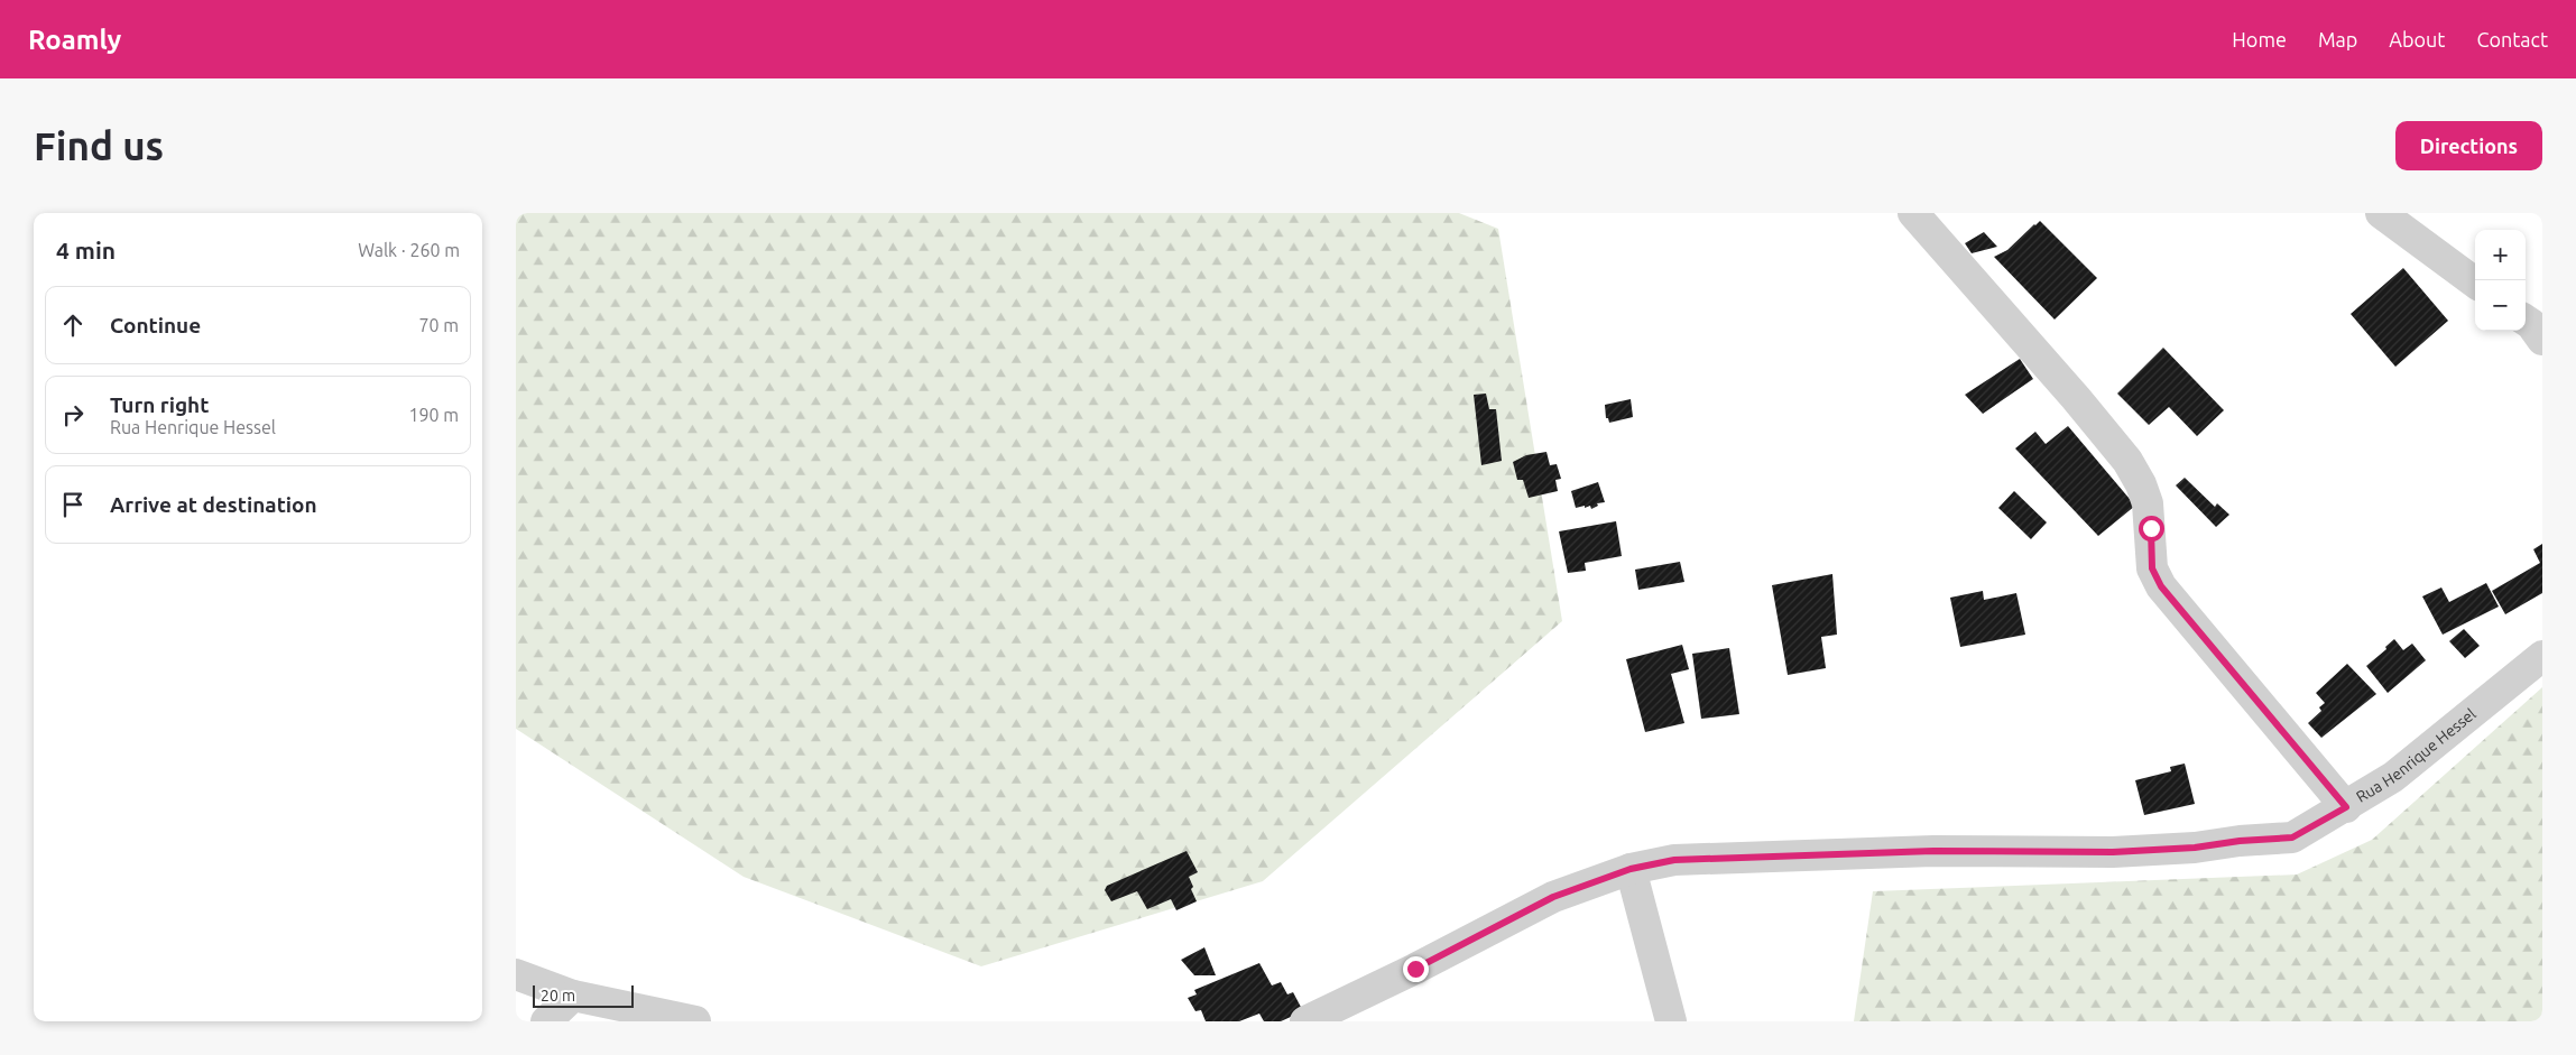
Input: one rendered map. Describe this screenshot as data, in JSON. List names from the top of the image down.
{
  "streets": {
    "street": ["Rua Henrique Hessel"]
  },
  "scale_bar": "20 m",
  "page": {
    "header": "Roamly",
    "nav": [
      "Home",
      "Map",
      "About",
      "Contact"
    ],
    "buttons": "Directions",
    "title": "Find us",
    "heading": ["4 min", "Walk · 260 m"],
    "map_buttons": ["+", "−"],
    "list": [
      ["Continue", "70 m"],
      ["Turn right", "Rua Henrique Hessel", "190 m"],
      "Arrive at destination"
    ],
    "scale": "20 m"
  }
}
